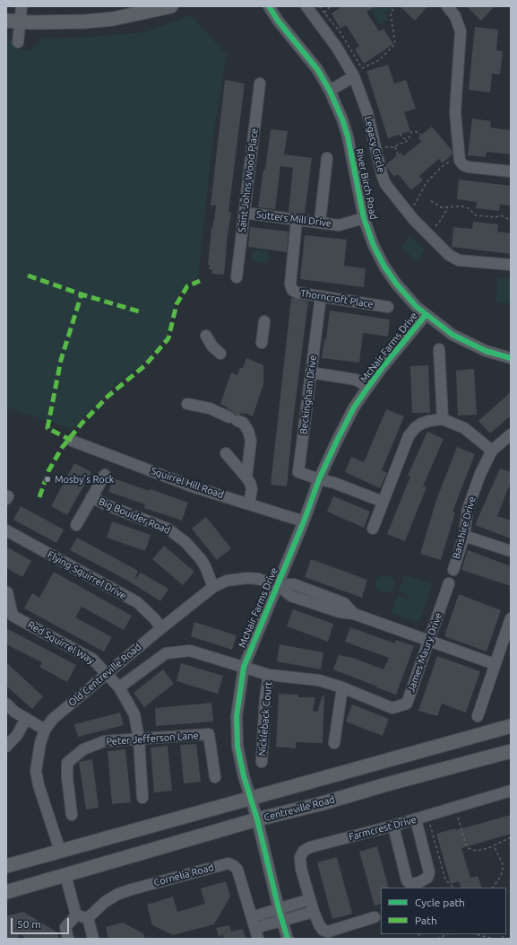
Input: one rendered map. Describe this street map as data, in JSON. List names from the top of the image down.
{
  "streets": {
    "main road": ["Centreville Road"],
    "street": [
      "Legacy Circle",
      "Saint Johns Wood Place",
      "River Birch Road",
      "Sutters Mill Drive",
      "Thorncroft Place",
      "McNair Farms Drive",
      "Beckingham Drive",
      "Squirrel Hill Road",
      "Big Boulder Road",
      "Banshire Drive",
      "Flying Squirrel Drive",
      "Red Squirrel Way",
      "James Maury Drive",
      "Old Centreville Road",
      "Nickleback Court",
      "Peter Jefferson Lane",
      "Farmcrest Drive",
      "Cornelia Road"
    ]
  },
  "crossings": [
    ["Saint Johns Wood Place", "Sutters Mill Drive"],
    ["River Birch Road", "Sutters Mill Drive"],
    ["River Birch Road", "McNair Farms Drive"],
    ["Sutters Mill Drive", "Thorncroft Place"],
    ["Thorncroft Place", "Beckingham Drive"],
    ["McNair Farms Drive", "Beckingham Drive"],
    ["McNair Farms Drive", "Squirrel Hill Road"],
    ["McNair Farms Drive", "James Maury Drive"],
    ["McNair Farms Drive", "Old Centreville Road"],
    ["McNair Farms Drive", "Centreville Road"],
    ["McNair Farms Drive", "Cornelia Road"],
    ["Big Boulder Road", "Old Centreville Road"],
    ["Flying Squirrel Drive", "Old Centreville Road"],
    ["Red Squirrel Way", "James Maury Drive"],
    ["Red Squirrel Way", "Old Centreville Road"],
    ["Red Squirrel Way", "Peter Jefferson Lane"],
    ["James Maury Drive", "Nickleback Court"]
  ],
  "places": ["Mosby's Rock"],
  "legend": ["Cycle path", "Path"],
  "scale_bar": "50 m"
}
